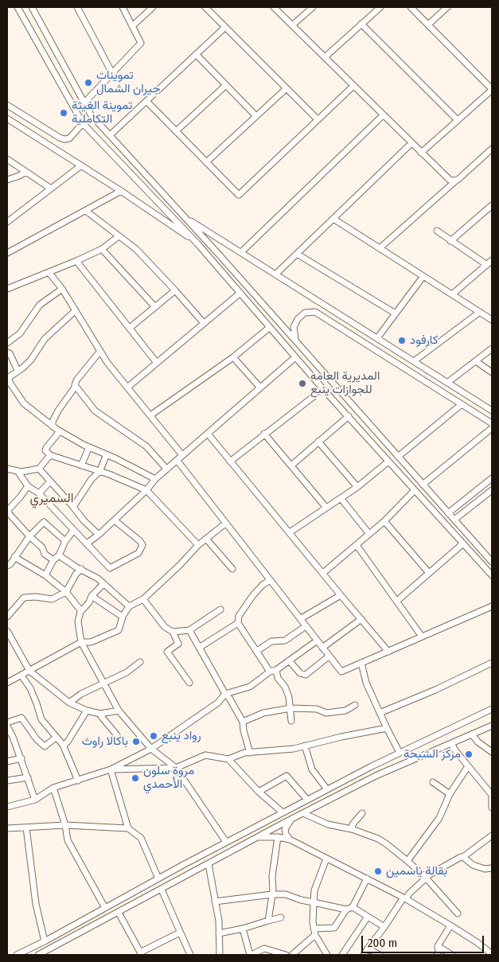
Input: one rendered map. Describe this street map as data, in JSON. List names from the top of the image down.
{
  "districts": ["السميري"],
  "places": [
    "تموينات جيران الشمال",
    "تموينة الغيثة التكاملية",
    "كارفود",
    "المديرية العامه للجوازات ينبع",
    "رواد ينبع",
    "باكالا راوث",
    "مركز الشبحة",
    "مروة سلون الأحمدي",
    "بقالة ياسمين"
  ],
  "scale_bar": "200 m"
}
